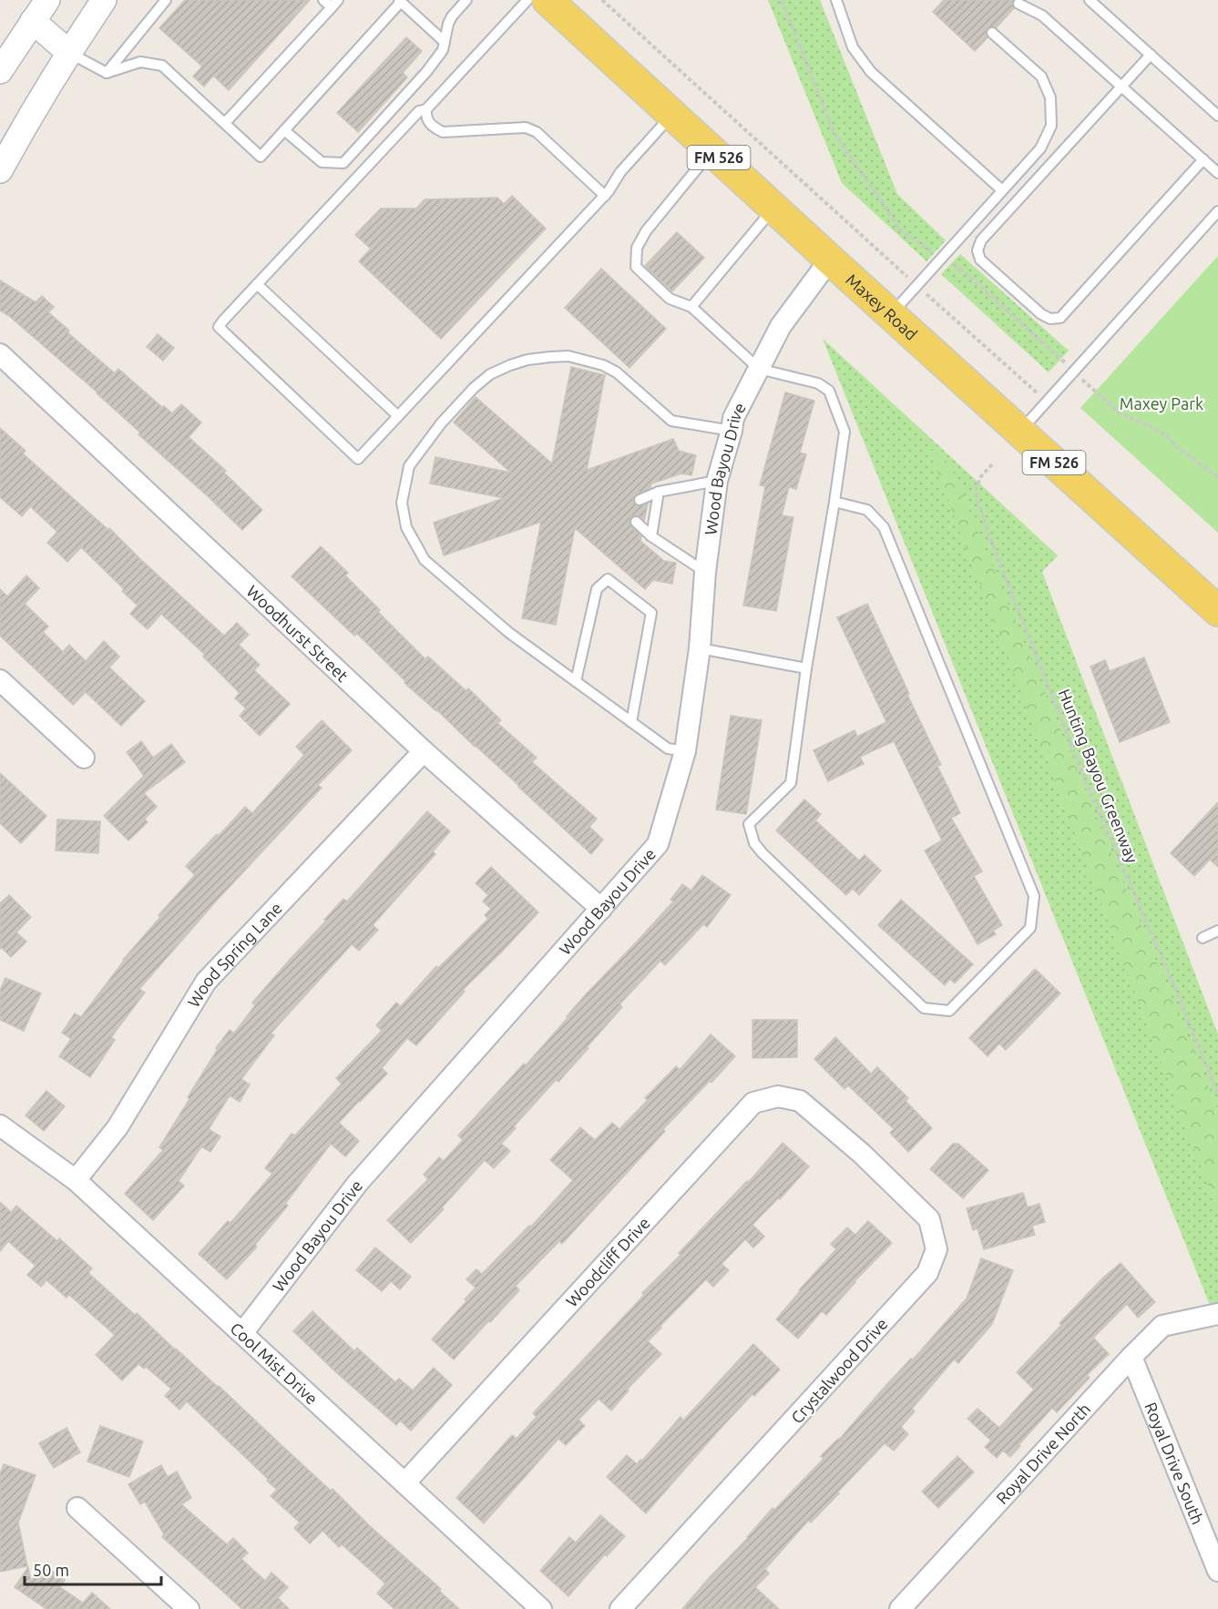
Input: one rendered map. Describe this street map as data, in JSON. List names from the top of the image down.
{
  "streets": {
    "main road": ["FM 526", "Maxey Road"],
    "street": [
      "Wood Bayou Drive",
      "Woodhurst Street",
      "Wood Spring Lane",
      "Woodcliff Drive",
      "Cool Mist Drive",
      "Crystalwood Drive",
      "Royal Drive North",
      "Royal Drive South"
    ],
    "path": ["Hunting Bayou Greenway"]
  },
  "crossings": [
    ["Maxey Road", "Wood Bayou Drive"],
    ["Wood Bayou Drive", "Woodhurst Street"],
    ["Wood Bayou Drive", "Cool Mist Drive"],
    ["Woodhurst Street", "Wood Spring Lane"],
    ["Wood Spring Lane", "Cool Mist Drive"],
    ["Woodcliff Drive", "Cool Mist Drive"],
    ["Woodcliff Drive", "Crystalwood Drive"],
    ["Royal Drive North", "Royal Drive South"]
  ],
  "parks": ["Maxey Park"],
  "scale_bar": "50 m"
}
